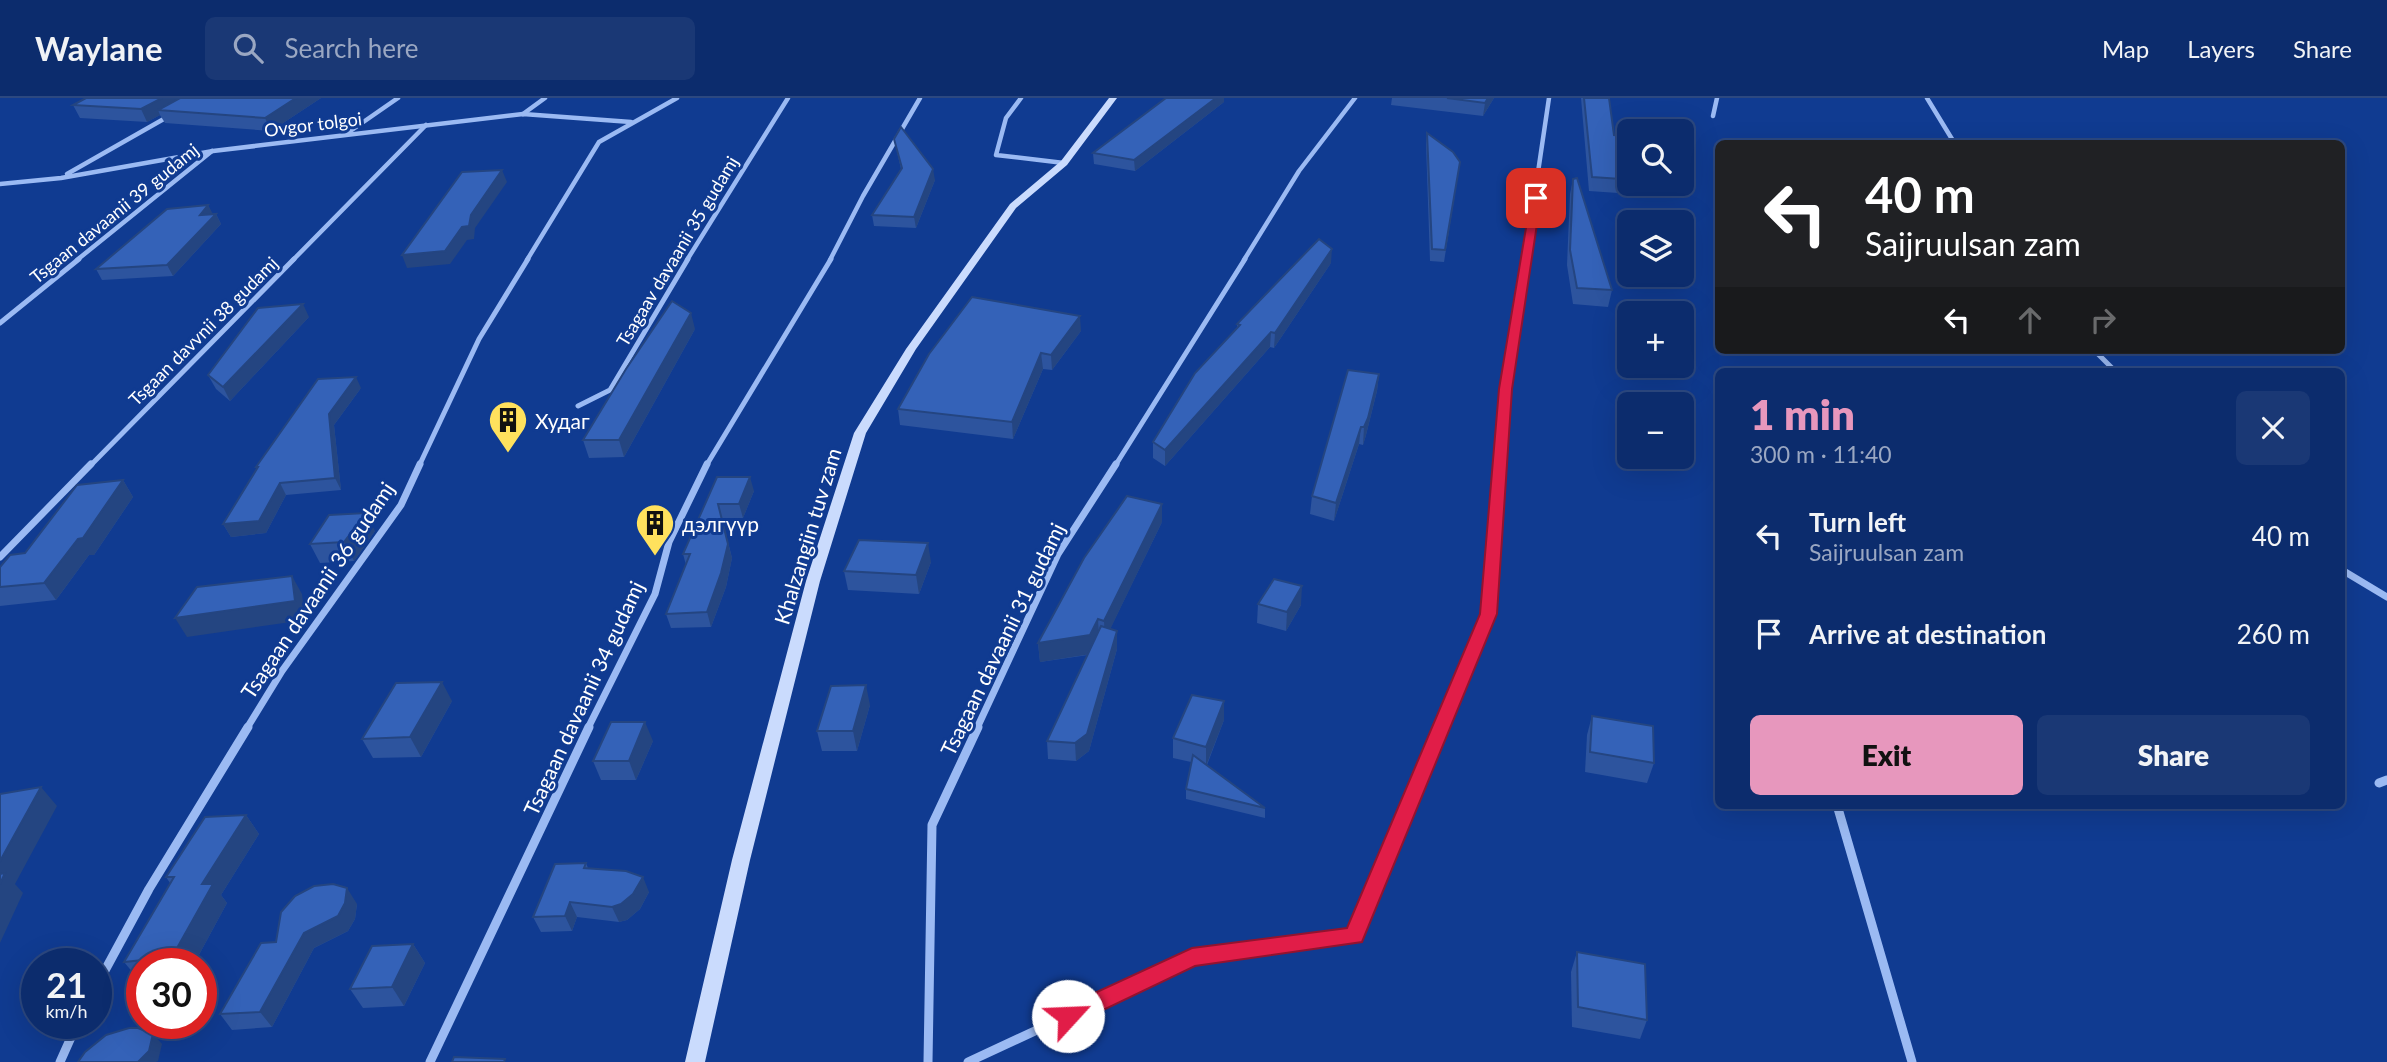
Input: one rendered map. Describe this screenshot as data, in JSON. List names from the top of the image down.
{
  "streets": {
    "street": [
      "Ovgor tolgoi",
      "Tsgaan davaanii 39 gudamj",
      "Tsagaav davaanii 35 gudamj",
      "Tsgaan davvnii 38 gudamj",
      "Khalzangiin tuv zam",
      "Tsagaan davaanii 36 gudamj",
      "Tsagaan davaanii 31 gudamj",
      "Tsagaan davaanii 34 gudamj"
    ]
  },
  "crossings": [
    ["Ovgor tolgoi", "Tsgaan davaanii 39 gudamj"],
    ["Ovgor tolgoi", "Tsgaan davvnii 38 gudamj"],
    ["Ovgor tolgoi", "Tsagaan davaanii 36 gudamj"]
  ],
  "places": {
    "building": ["Худаг", "дэлгүүр"]
  },
  "page": {
    "header": "Waylane",
    "search": "Search here",
    "nav": ["Map", "Layers", "Share"],
    "map_buttons": ["+", "−"],
    "turn": ["40 m", "Saijruulsan zam"],
    "heading": ["1 min", "300 m · 11:40"],
    "list": [
      {
        "name": "Turn left",
        "note": "Saijruulsan zam",
        "value": "40 m"
      },
      {
        "name": "Arrive at destination",
        "value": "260 m"
      }
    ],
    "buttons": ["Exit", "Share"],
    "speed": "21 km/h",
    "limit": "30"
  }
}
